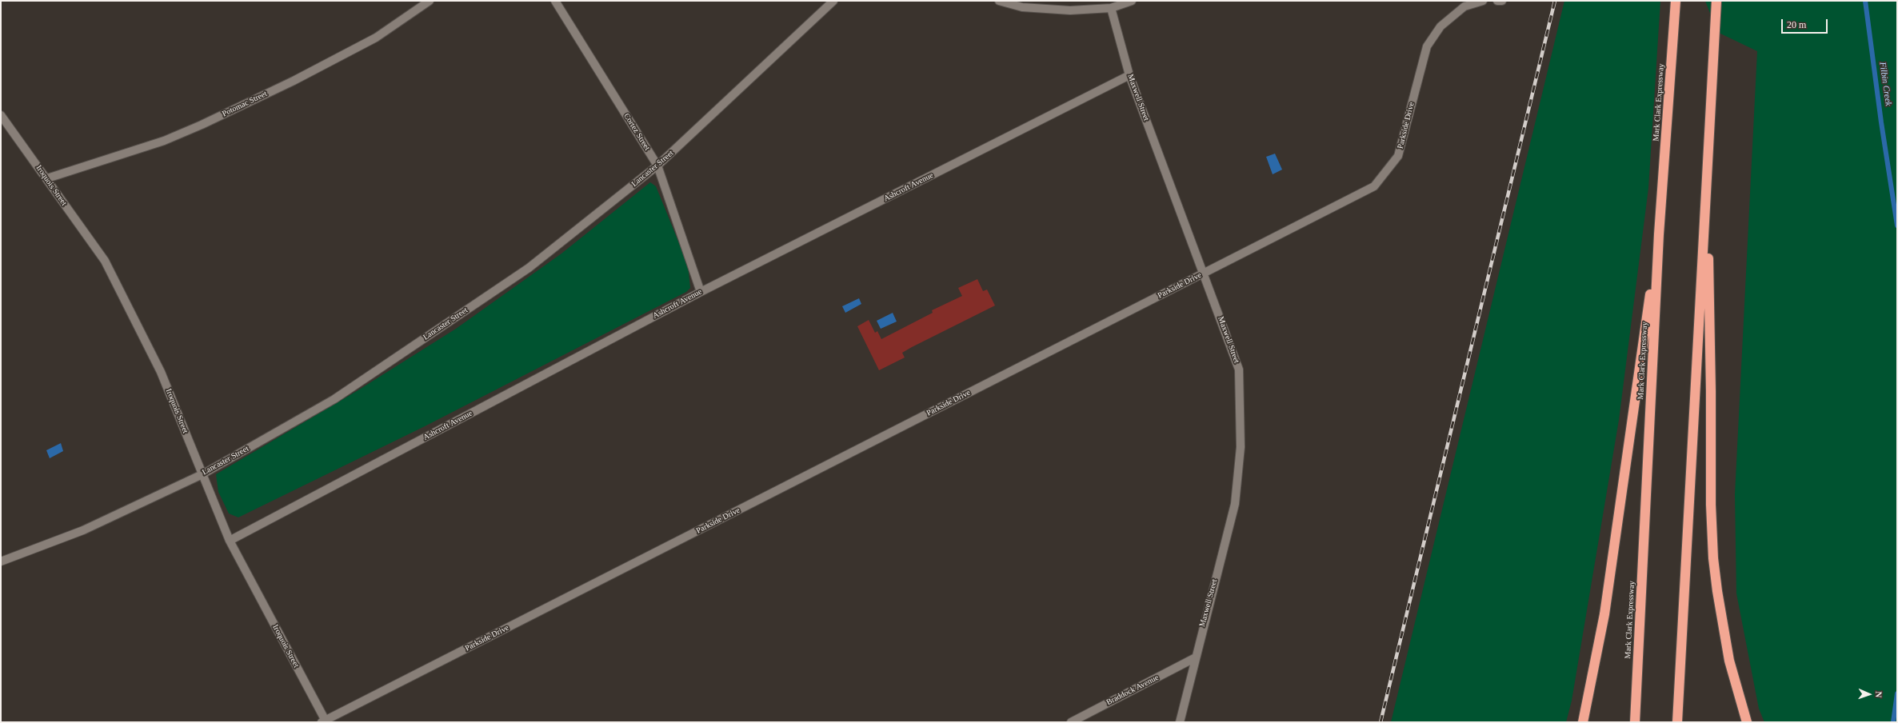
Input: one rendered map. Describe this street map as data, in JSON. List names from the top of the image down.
{
  "streets": {
    "highway": ["Mark Clark Expressway"],
    "street": [
      "Maxwell Street",
      "Potomac Street",
      "Parkside Drive",
      "Cortez Street",
      "Lancaster Street",
      "Iroquois Street",
      "Ashcroft Avenue",
      "Braddock Avenue"
    ]
  },
  "crossings": [
    ["Maxwell Street", "Parkside Drive"],
    ["Maxwell Street", "Ashcroft Avenue"],
    ["Maxwell Street", "Braddock Avenue"],
    ["Potomac Street", "Iroquois Street"],
    ["Parkside Drive", "Iroquois Street"],
    ["Cortez Street", "Lancaster Street"],
    ["Cortez Street", "Ashcroft Avenue"],
    ["Lancaster Street", "Iroquois Street"],
    ["Iroquois Street", "Ashcroft Avenue"]
  ],
  "water": ["Filbin Creek"],
  "scale_bar": "20 m",
  "north": "right"
}
